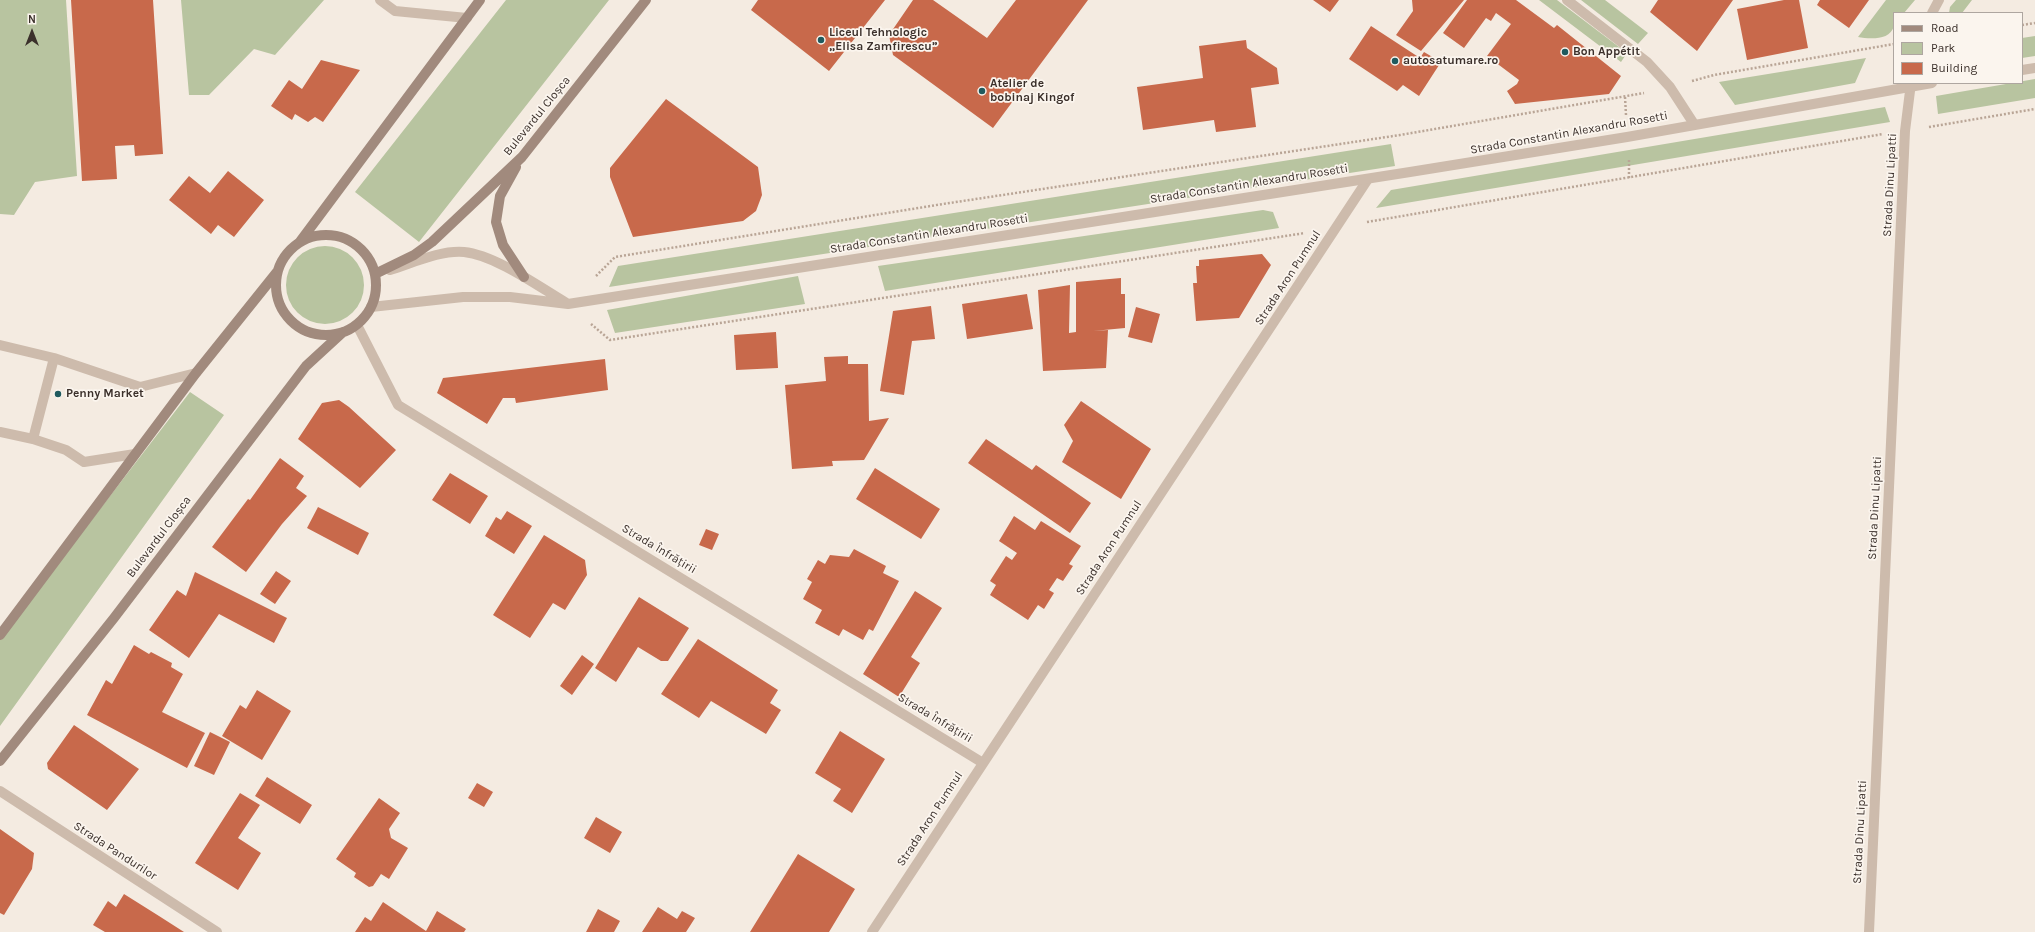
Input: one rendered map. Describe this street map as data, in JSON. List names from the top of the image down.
{
  "streets": {
    "main road": ["Bulevardul Cloșca"],
    "street": [
      "Strada Constantin Alexandru Rosetti",
      "Strada Dinu Lipatti",
      "Strada Aron Pumnul",
      "Strada Înfrățirii",
      "Strada Pandurilor"
    ]
  },
  "crossings": [
    ["Bulevardul Cloșca", "Strada Constantin Alexandru Rosetti"],
    ["Bulevardul Cloșca", "Strada Înfrățirii"],
    ["Strada Constantin Alexandru Rosetti", "Strada Dinu Lipatti"],
    ["Strada Constantin Alexandru Rosetti", "Strada Aron Pumnul"],
    ["Strada Constantin Alexandru Rosetti", "Strada Înfrățirii"],
    ["Strada Aron Pumnul", "Strada Înfrățirii"]
  ],
  "places": [
    "Liceul Tehnologic „Elisa Zamfirescu”",
    "Bon Appétit",
    "autosatumare.ro",
    "Atelier de bobinaj Kingof",
    "Penny Market"
  ],
  "legend": ["Road", "Park", "Building"],
  "north": "top"
}
